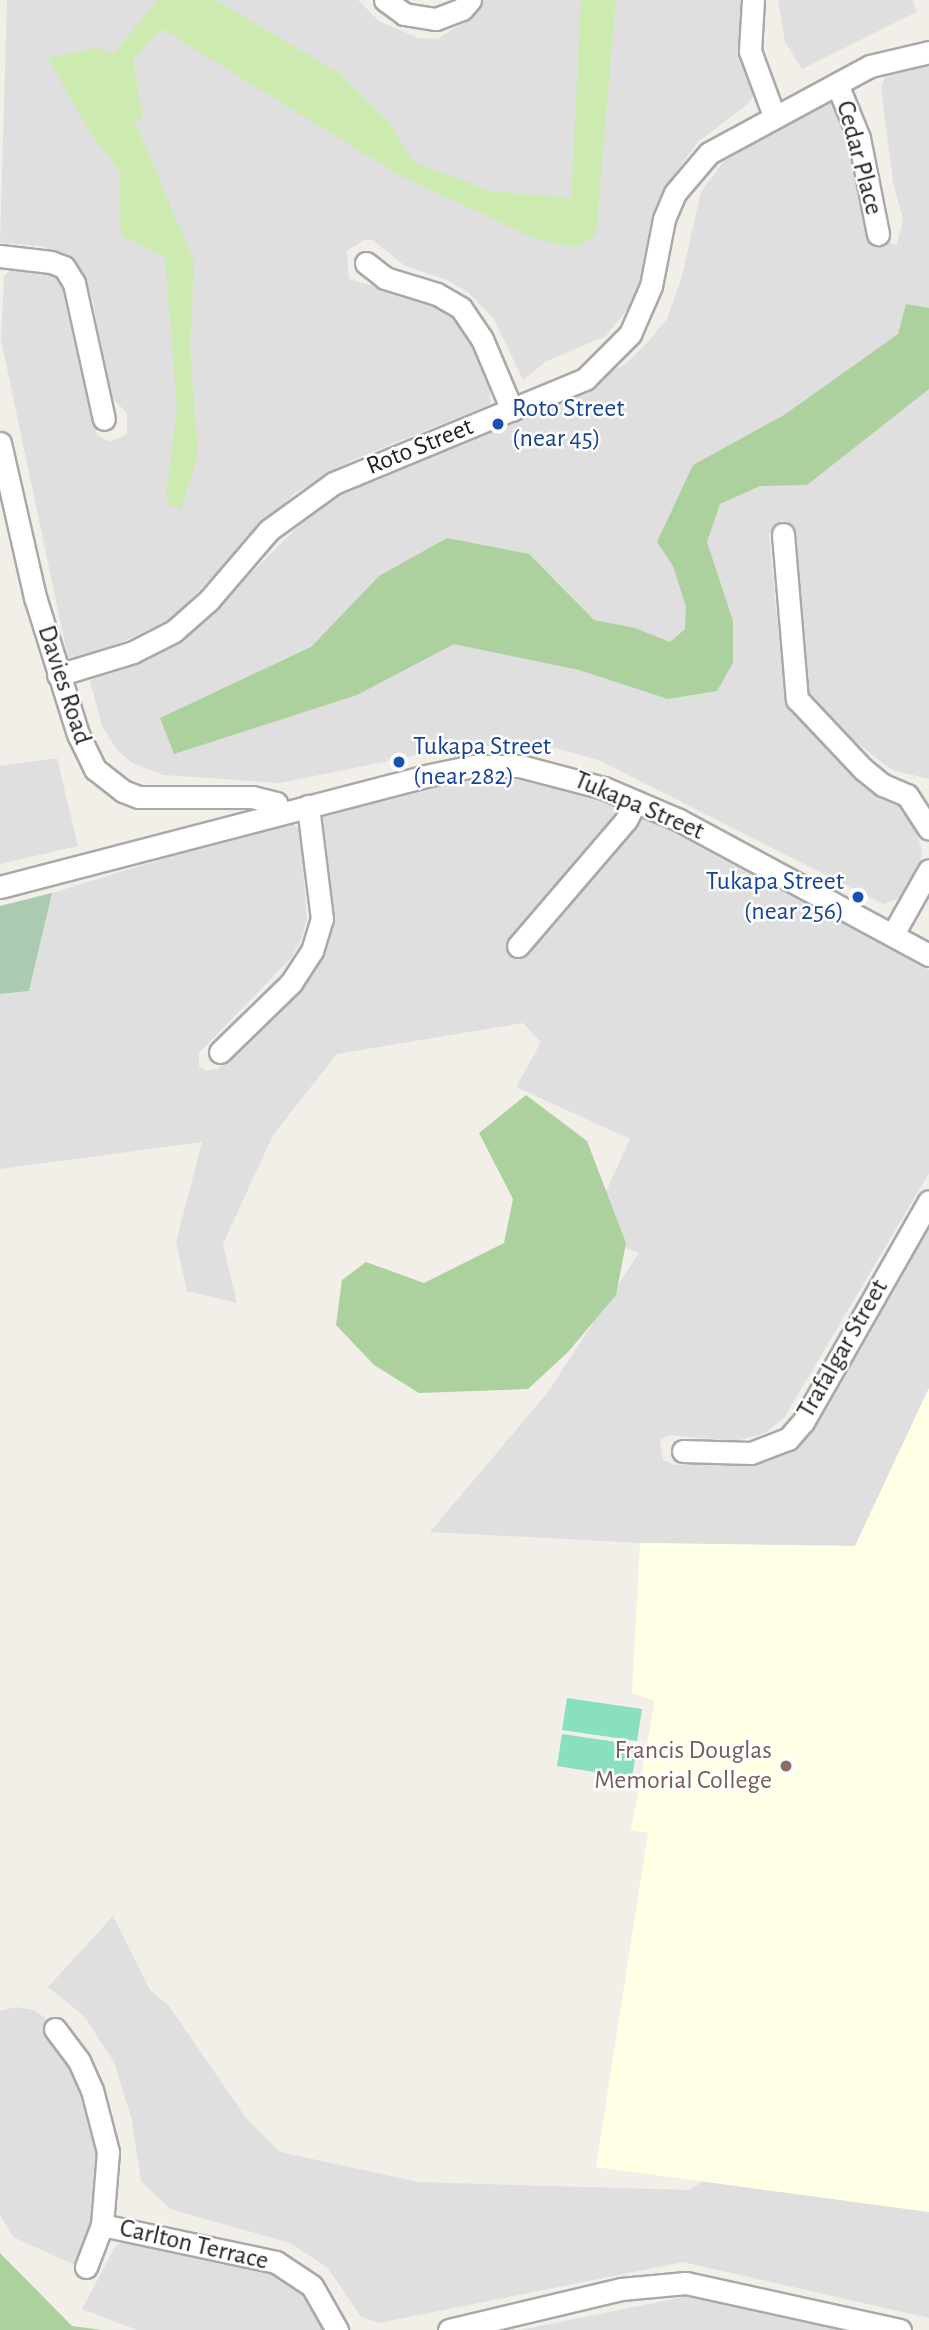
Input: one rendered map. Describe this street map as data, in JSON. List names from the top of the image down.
{
  "streets": {
    "street": [
      "Cedar Place",
      "Roto Street",
      "Davies Road",
      "Tukapa Street",
      "Trafalgar Street",
      "Carlton Terrace"
    ]
  },
  "crossings": [
    ["Cedar Place", "Roto Street"],
    ["Roto Street", "Davies Road"],
    ["Davies Road", "Tukapa Street"]
  ],
  "places": [
    "Roto Street (near 45)",
    "Tukapa Street (near 282)",
    "Tukapa Street (near 256)",
    "Francis Douglas Memorial College"
  ]
}
